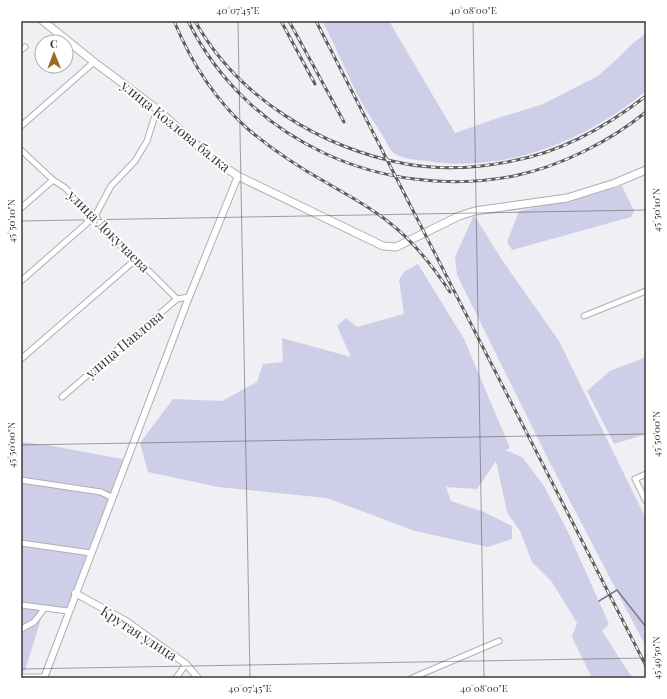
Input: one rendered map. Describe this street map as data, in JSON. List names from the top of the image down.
{
  "streets": {
    "main road": ["улица Козлова балка"],
    "street": ["улица Докучаева", "улица Павлова", "Крутая улица"]
  },
  "crossings": [
    ["улица Докучаева", "улица Павлова"]
  ],
  "north": "top",
  "coordinates": [
    "40°07'45\"E",
    "40°08'00\"E",
    "45°50'10\"N",
    "45°50'00\"N",
    "45°49'50\"N"
  ]
}
